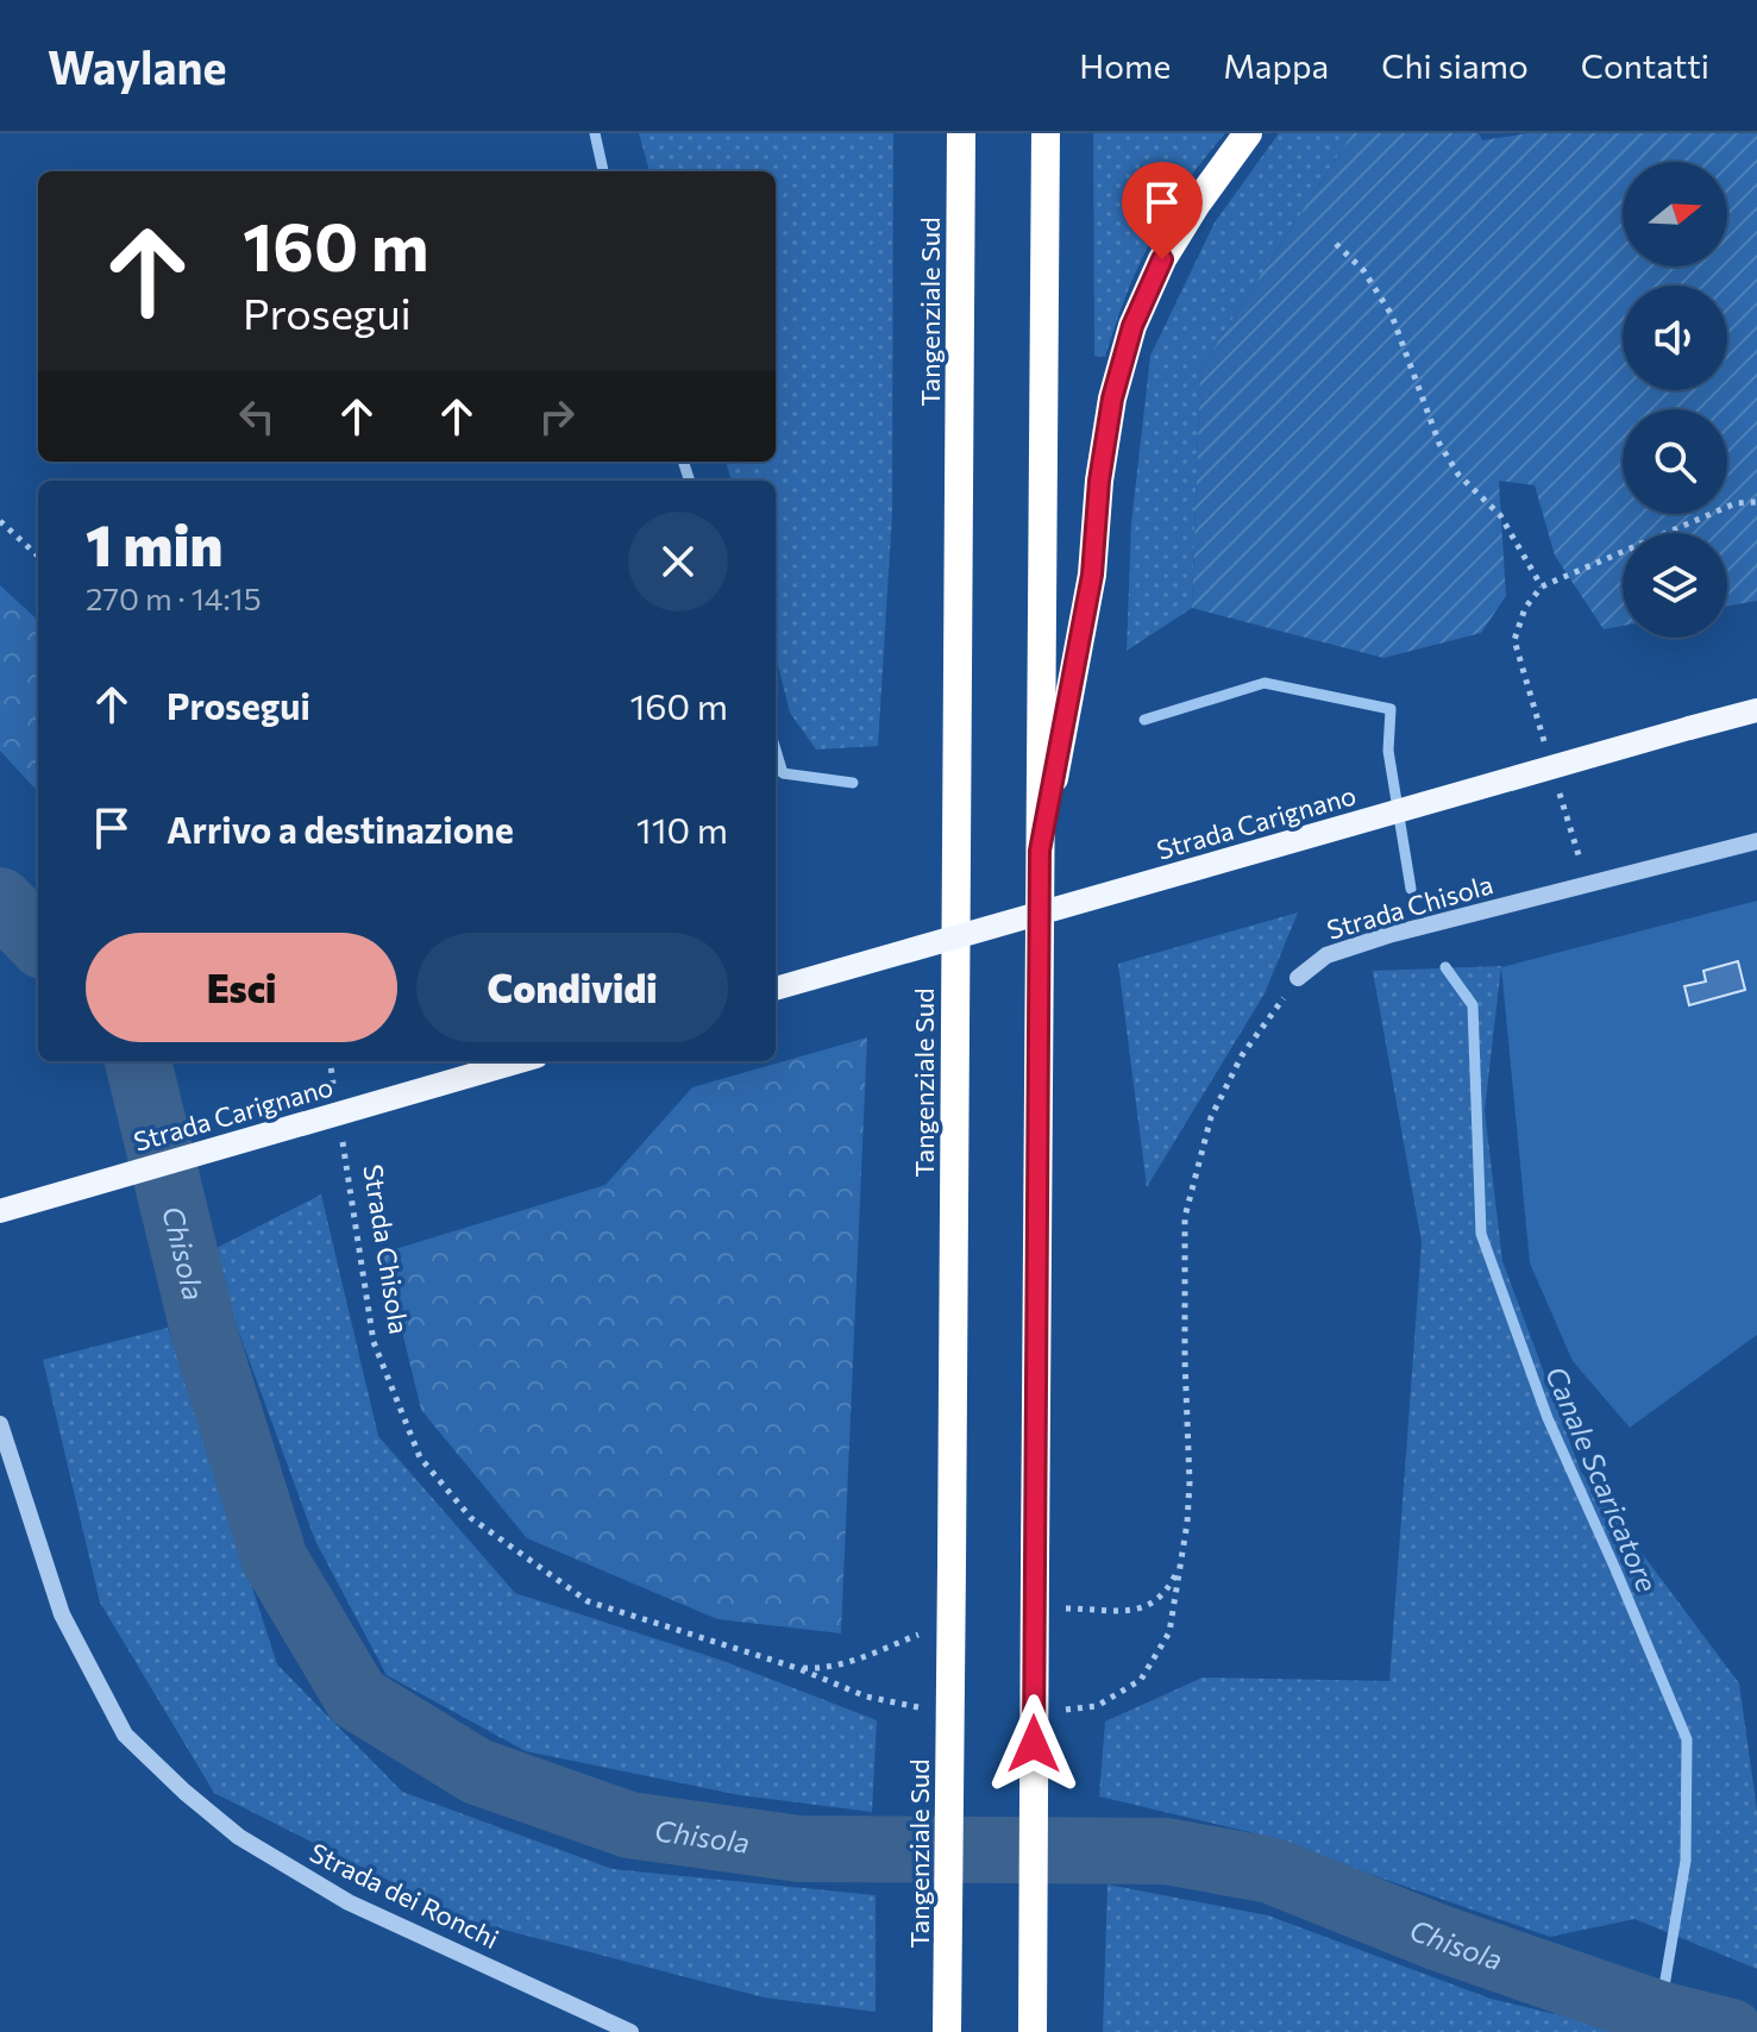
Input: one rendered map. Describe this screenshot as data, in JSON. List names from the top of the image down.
{
  "streets": {
    "highway": ["Tangenziale Sud"],
    "main road": ["Strada Carignano"],
    "street": ["Strada Chisola", "Strada dei Ronchi"]
  },
  "water": ["Chisola", "Canale Scaricatore"],
  "north": "right",
  "page": {
    "header": "Waylane",
    "nav": [
      "Home",
      "Mappa",
      "Chi siamo",
      "Contatti"
    ],
    "turn": ["160 m", "Prosegui"],
    "heading": ["1 min", "270 m · 14:15"],
    "list": [
      {
        "name": "Prosegui",
        "value": "160 m"
      },
      {
        "name": "Arrivo a destinazione",
        "value": "110 m"
      }
    ],
    "buttons": ["Esci", "Condividi"]
  }
}
